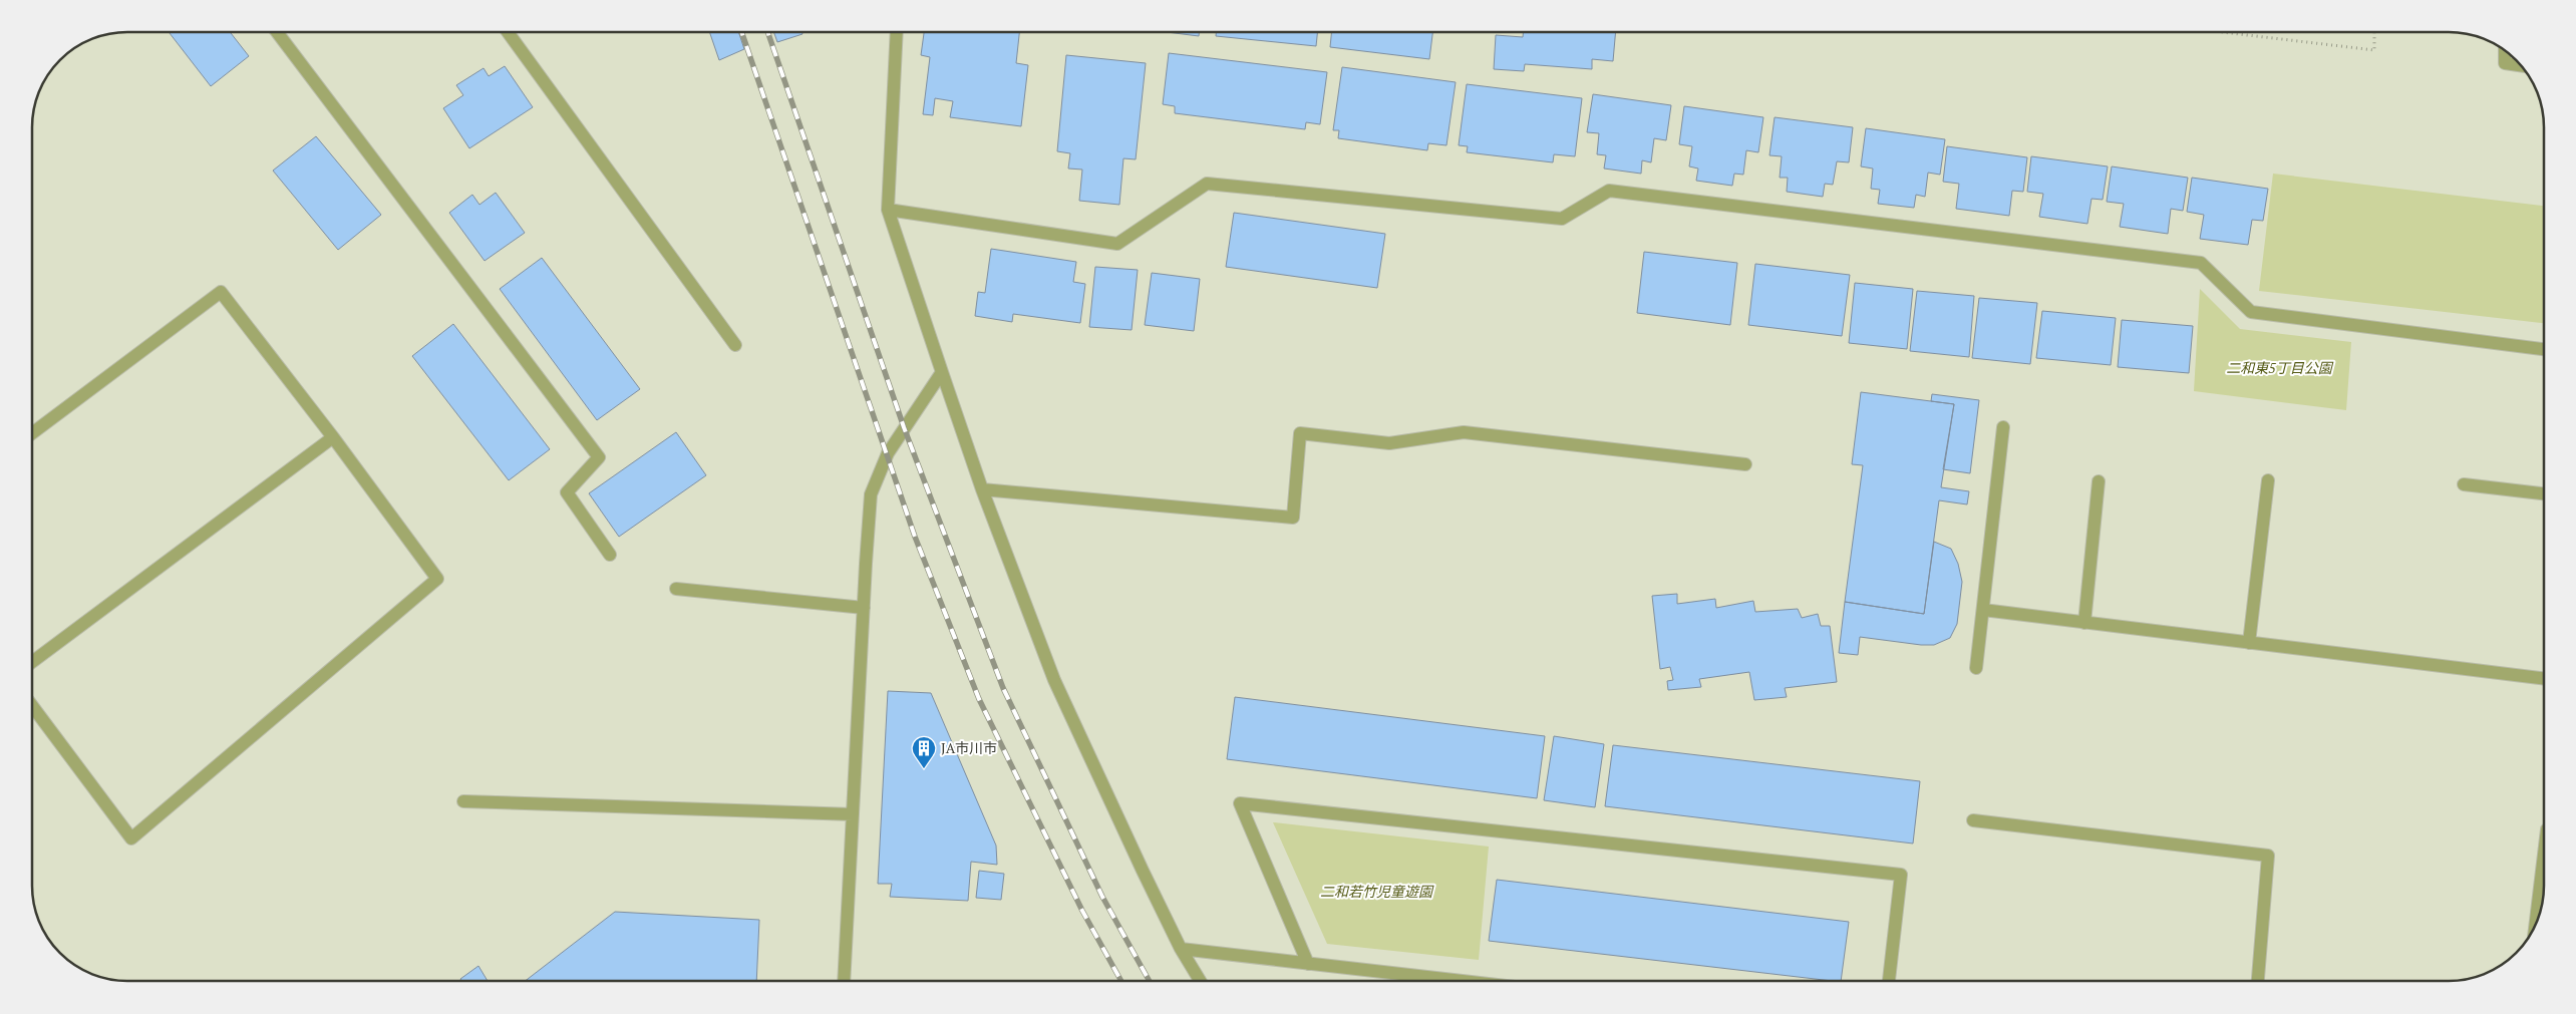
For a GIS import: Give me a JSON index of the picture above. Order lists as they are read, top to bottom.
{
  "parks": ["二和東5丁目公園", "二和若竹児童遊園"],
  "places": {
    "building": ["JA市川市"]
  }
}
